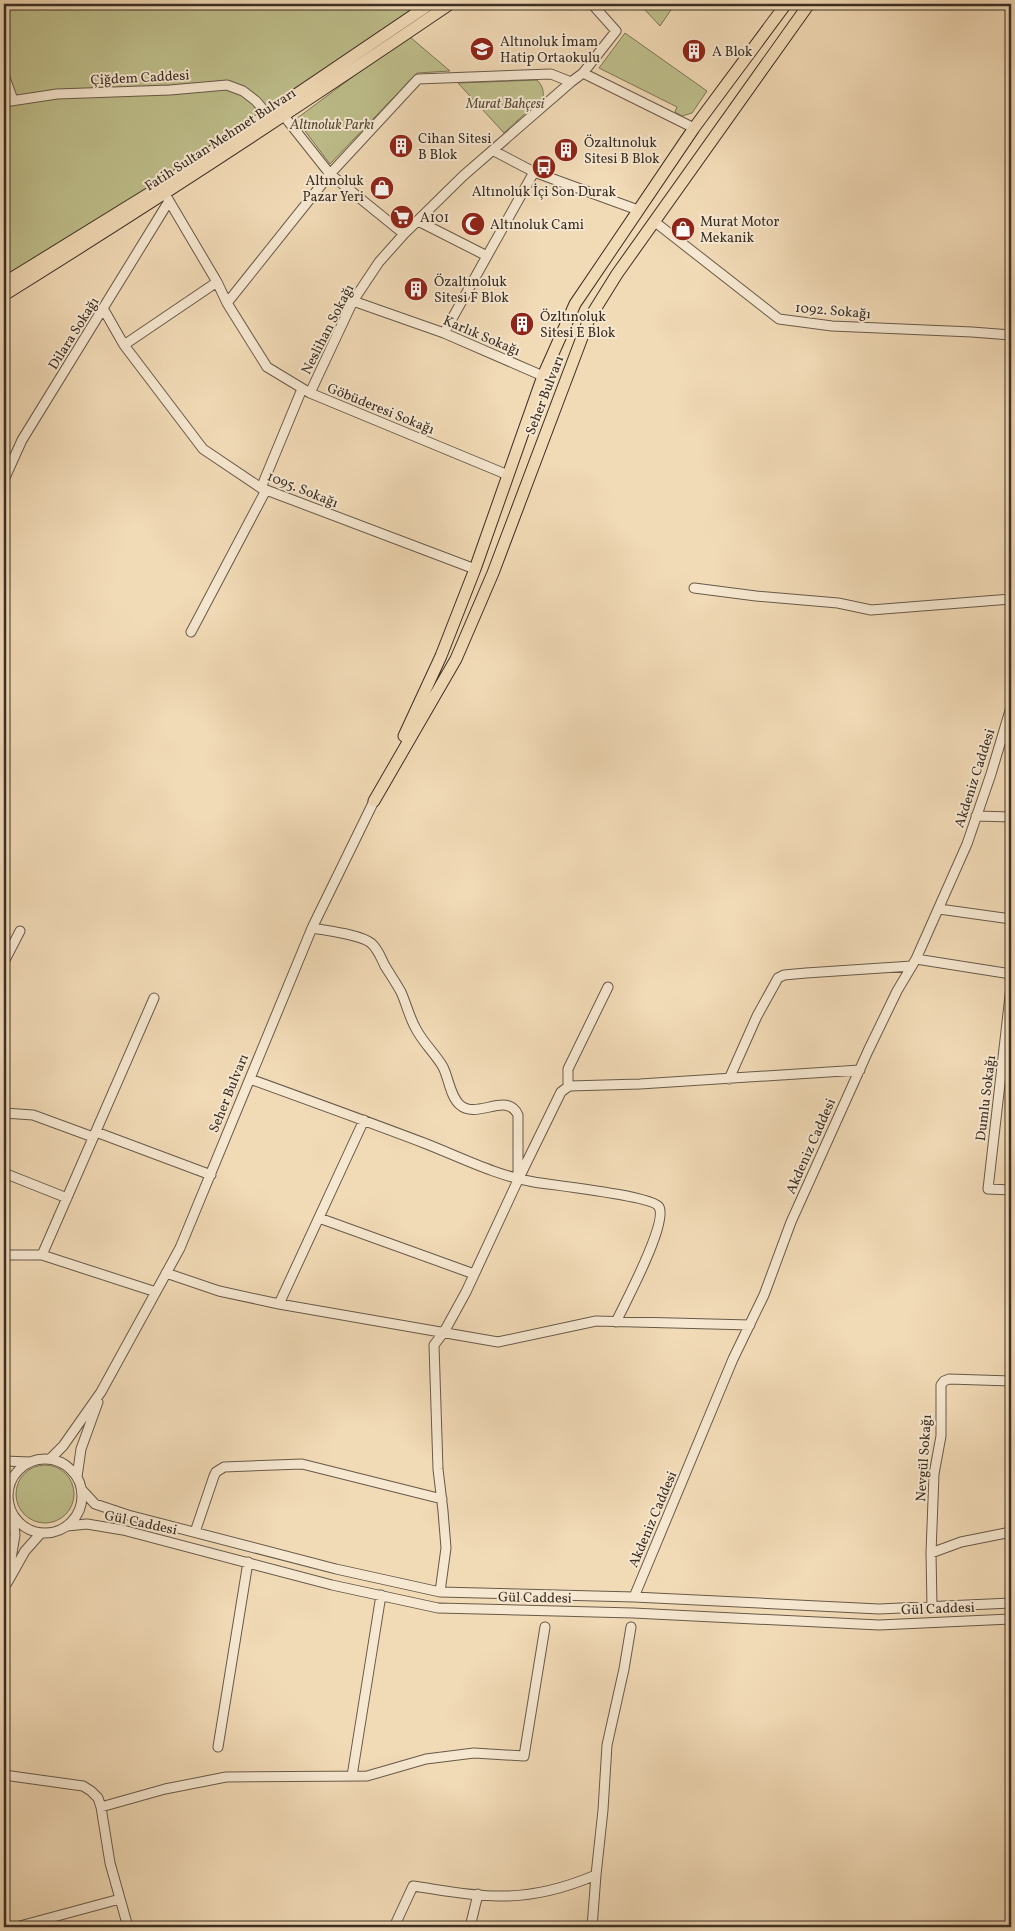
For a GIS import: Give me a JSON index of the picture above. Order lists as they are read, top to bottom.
{
  "streets": {
    "main road": ["Fatih Sultan Mehmet Bulvarı", "Seher Bulvarı"],
    "street": [
      "Çiğdem Caddesi",
      "1092. Sokağı",
      "Neslihan Sokağı",
      "Dilara Sokağı",
      "Karlık Sokağı",
      "Göbüderesi Sokağı",
      "1095. Sokağı",
      "Akdeniz Caddesi",
      "Dumlu Sokağı",
      "Nevgül Sokağı",
      "Gül Caddesi"
    ]
  },
  "crossings": [
    ["Çiğdem Caddesi", "Fatih Sultan Mehmet Bulvarı"],
    ["Fatih Sultan Mehmet Bulvarı", "Dilara Sokağı"],
    ["Fatih Sultan Mehmet Bulvarı", "Göbüderesi Sokağı"],
    ["1092. Sokağı", "Seher Bulvarı"],
    ["Neslihan Sokağı", "Karlık Sokağı"],
    ["Neslihan Sokağı", "Göbüderesi Sokağı"],
    ["Neslihan Sokağı", "1095. Sokağı"],
    ["Dilara Sokağı", "Göbüderesi Sokağı"],
    ["Dilara Sokağı", "1095. Sokağı"],
    ["Karlık Sokağı", "Seher Bulvarı"],
    ["Seher Bulvarı", "Göbüderesi Sokağı"],
    ["Seher Bulvarı", "1095. Sokağı"],
    ["Seher Bulvarı", "Gül Caddesi"],
    ["Akdeniz Caddesi", "Gül Caddesi"],
    ["Nevgül Sokağı", "Gül Caddesi"]
  ],
  "parks": ["Murat Bahçesi", "Altınoluk Parkı"],
  "places": {
    "school or university": ["Altınoluk İmam Hatip Ortaokulu"],
    "building": [
      "A Blok",
      "Cihan Sitesi B Blok",
      "Özaltınoluk Sitesi B Blok",
      "Özaltınoluk Sitesi F Blok",
      "Özltınoluk Sitesi E Blok"
    ],
    "bus stop": ["Altınoluk İçi Son Durak"],
    "shop": ["Altınoluk Pazar Yeri", "Murat Motor Mekanik"],
    "supermarket": ["A101"],
    "mosque": ["Altınoluk Cami"]
  }
}
